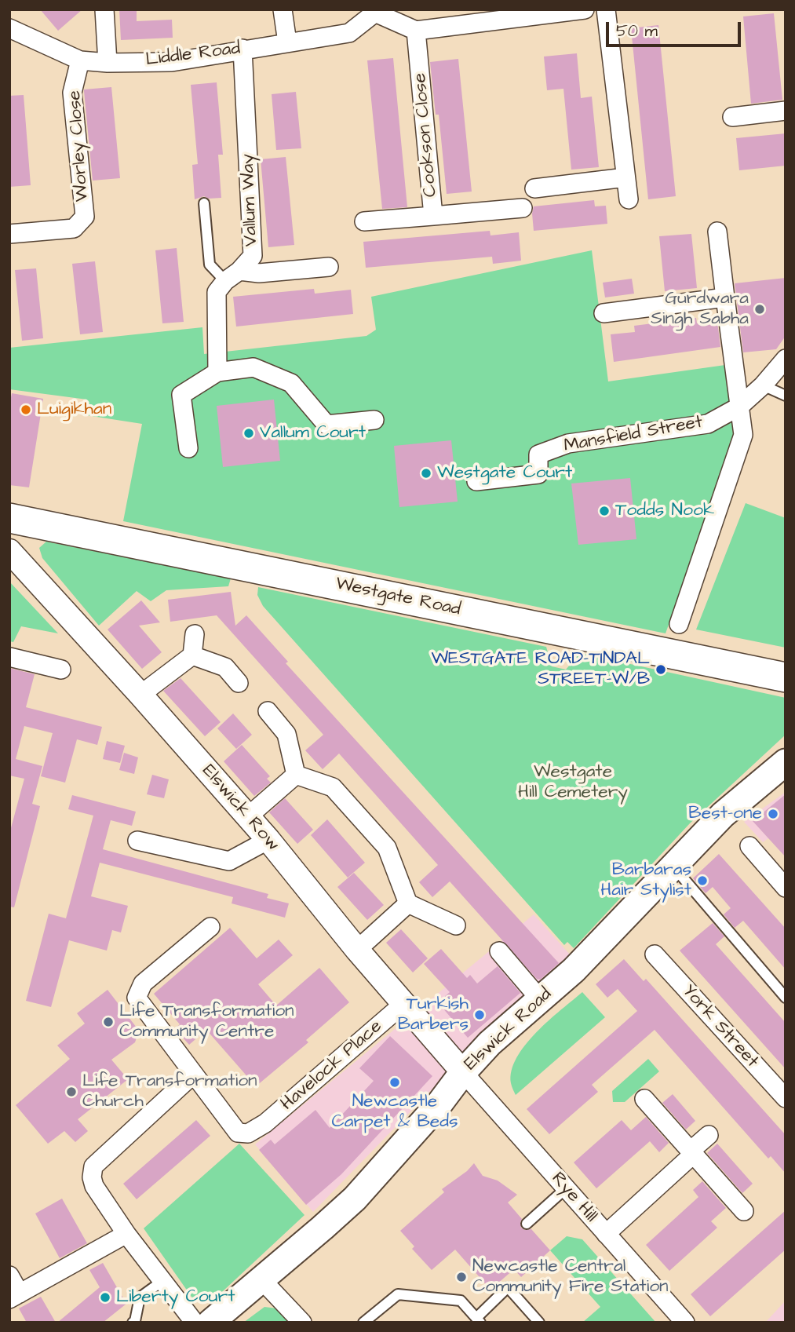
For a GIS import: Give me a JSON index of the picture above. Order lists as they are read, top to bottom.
{
  "streets": {
    "main road": ["Westgate Road", "Elswick Road"],
    "street": [
      "Liddle Road",
      "Cookson Close",
      "Worley Close",
      "Vallum Way",
      "Mansfield Street",
      "Elswick Row",
      "York Street",
      "Havelock Place",
      "Rye Hill"
    ]
  },
  "crossings": [
    ["Liddle Road", "Worley Close"],
    ["Liddle Road", "Vallum Way"],
    ["Elswick Row", "Elswick Road"],
    ["Elswick Row", "Havelock Place"],
    ["Elswick Row", "Rye Hill"],
    ["Elswick Road", "Rye Hill"]
  ],
  "parks": ["Westgate Hill Cemetery"],
  "places": [
    "Gurdwara Singh Sabha",
    "Luigikhan",
    "Vallum Court",
    "Westgate Court",
    "Todds Nook",
    "WESTGATE ROAD-TINDAL STREET-W/B",
    "Best-one",
    "Barbaras Hair Stylist",
    "Turkish Barbers",
    "Life Transformation Community Centre",
    "Newcastle Carpet & Beds",
    "Life Transformation Church",
    "Newcastle Central Community Fire Station",
    "Liberty Court"
  ],
  "scale_bar": "50 m"
}
